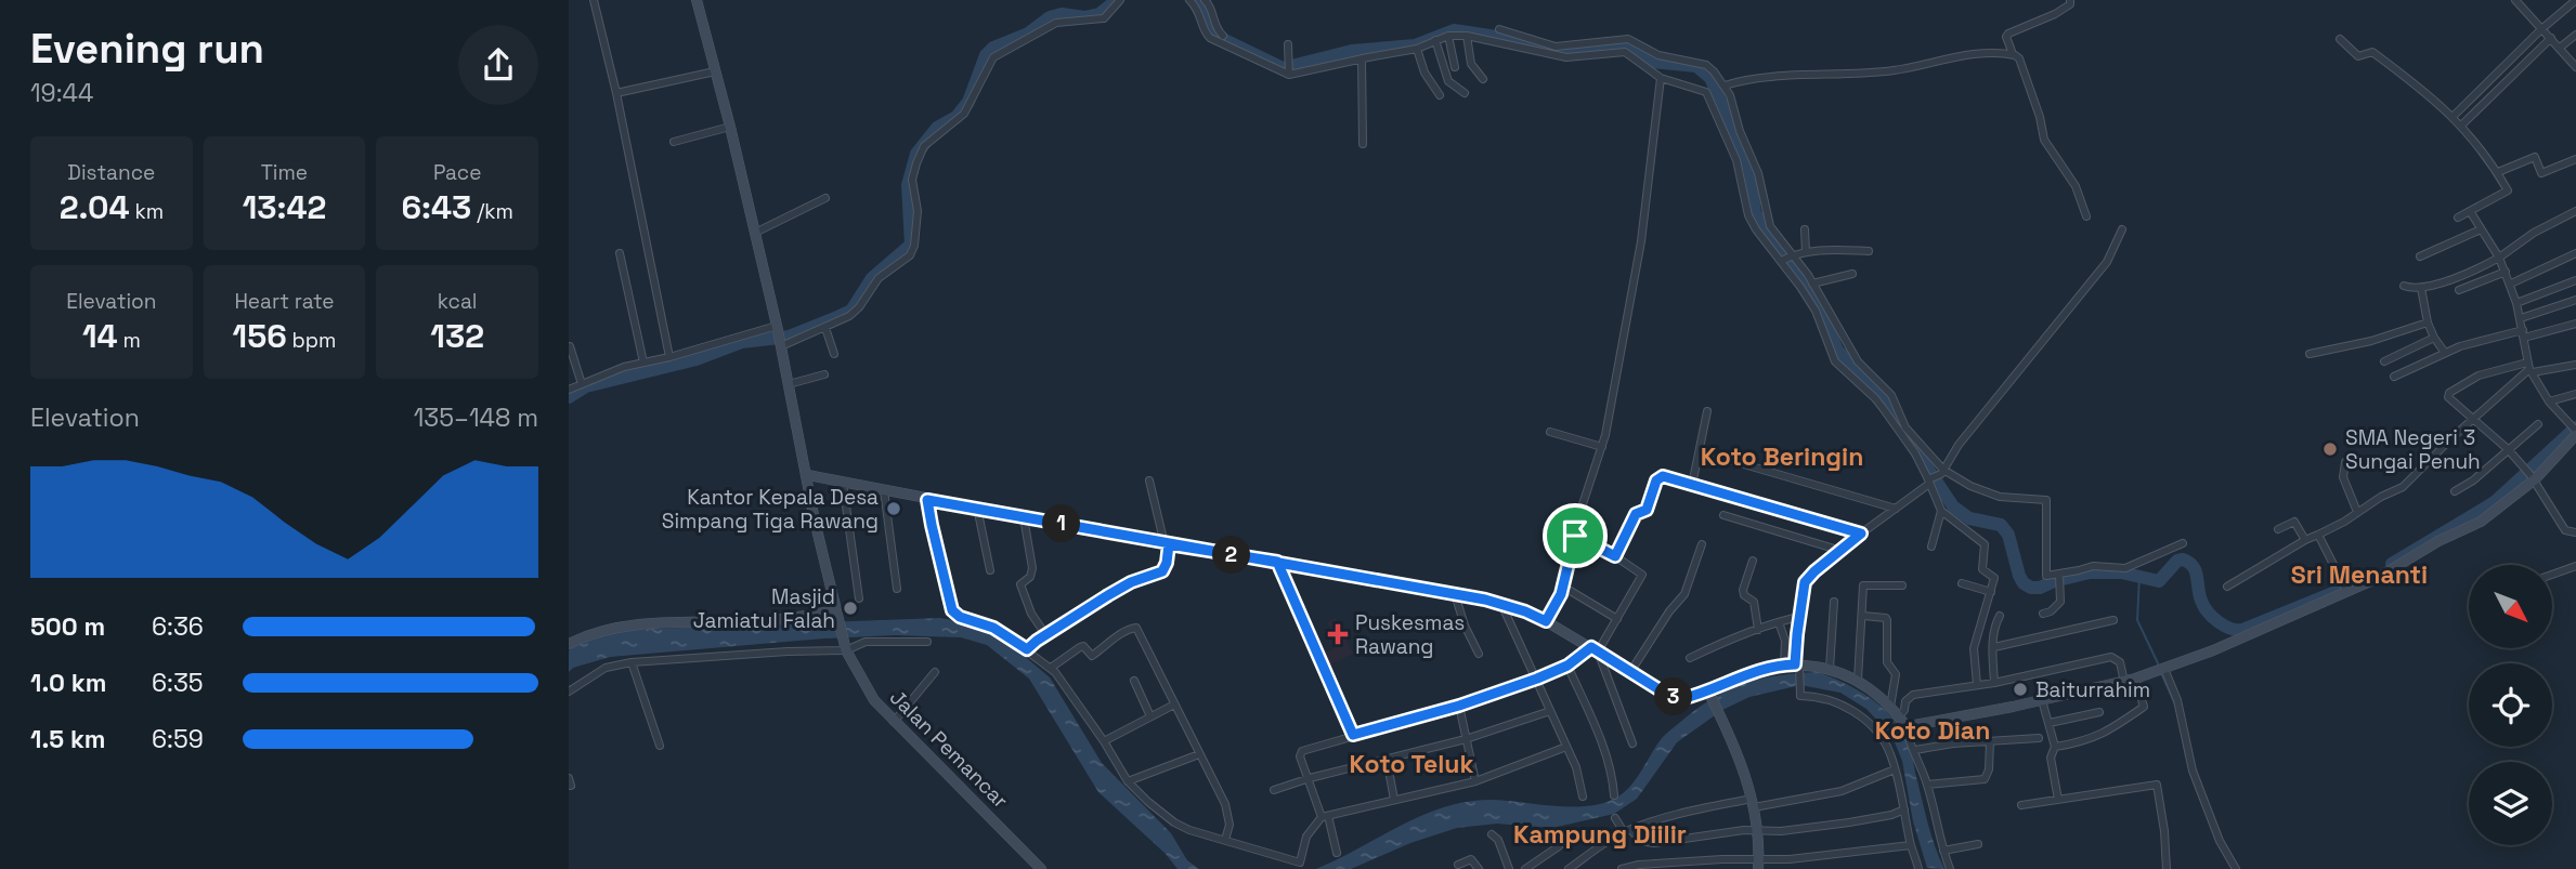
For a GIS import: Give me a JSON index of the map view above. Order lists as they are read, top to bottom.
{
  "streets": {
    "main road": ["Jalan Pemancar"]
  },
  "districts": [
    "Koto Beringin",
    "Sri Menanti",
    "Koto Dian",
    "Koto Teluk",
    "Kampung Diilir"
  ],
  "places": {
    "other": [
      "SMA Negeri 3 Sungai Penuh",
      "Kantor Kepala Desa Simpang Tiga Rawang",
      "Masjid Jamiatul Falah",
      "Baiturrahim"
    ],
    "health": ["Puskesmas Rawang"]
  },
  "north": "bottom right",
  "page": {
    "heading": ["Evening run", "19:44"],
    "stats": [
      ["Distance", "2.04 km"],
      ["Time", "13:42"],
      ["Pace", "6:43 /km"],
      ["Elevation", "14 m"],
      ["Heart rate", "156 bpm"],
      ["kcal", "132"]
    ],
    "chart": ["Elevation", "135–148 m"],
    "pins": ["1", "2", "3"],
    "list": [
      {
        "name": "500 m",
        "note": "6:36"
      },
      {
        "name": "1.0 km",
        "note": "6:35"
      },
      {
        "name": "1.5 km",
        "note": "6:59"
      }
    ]
  }
}
